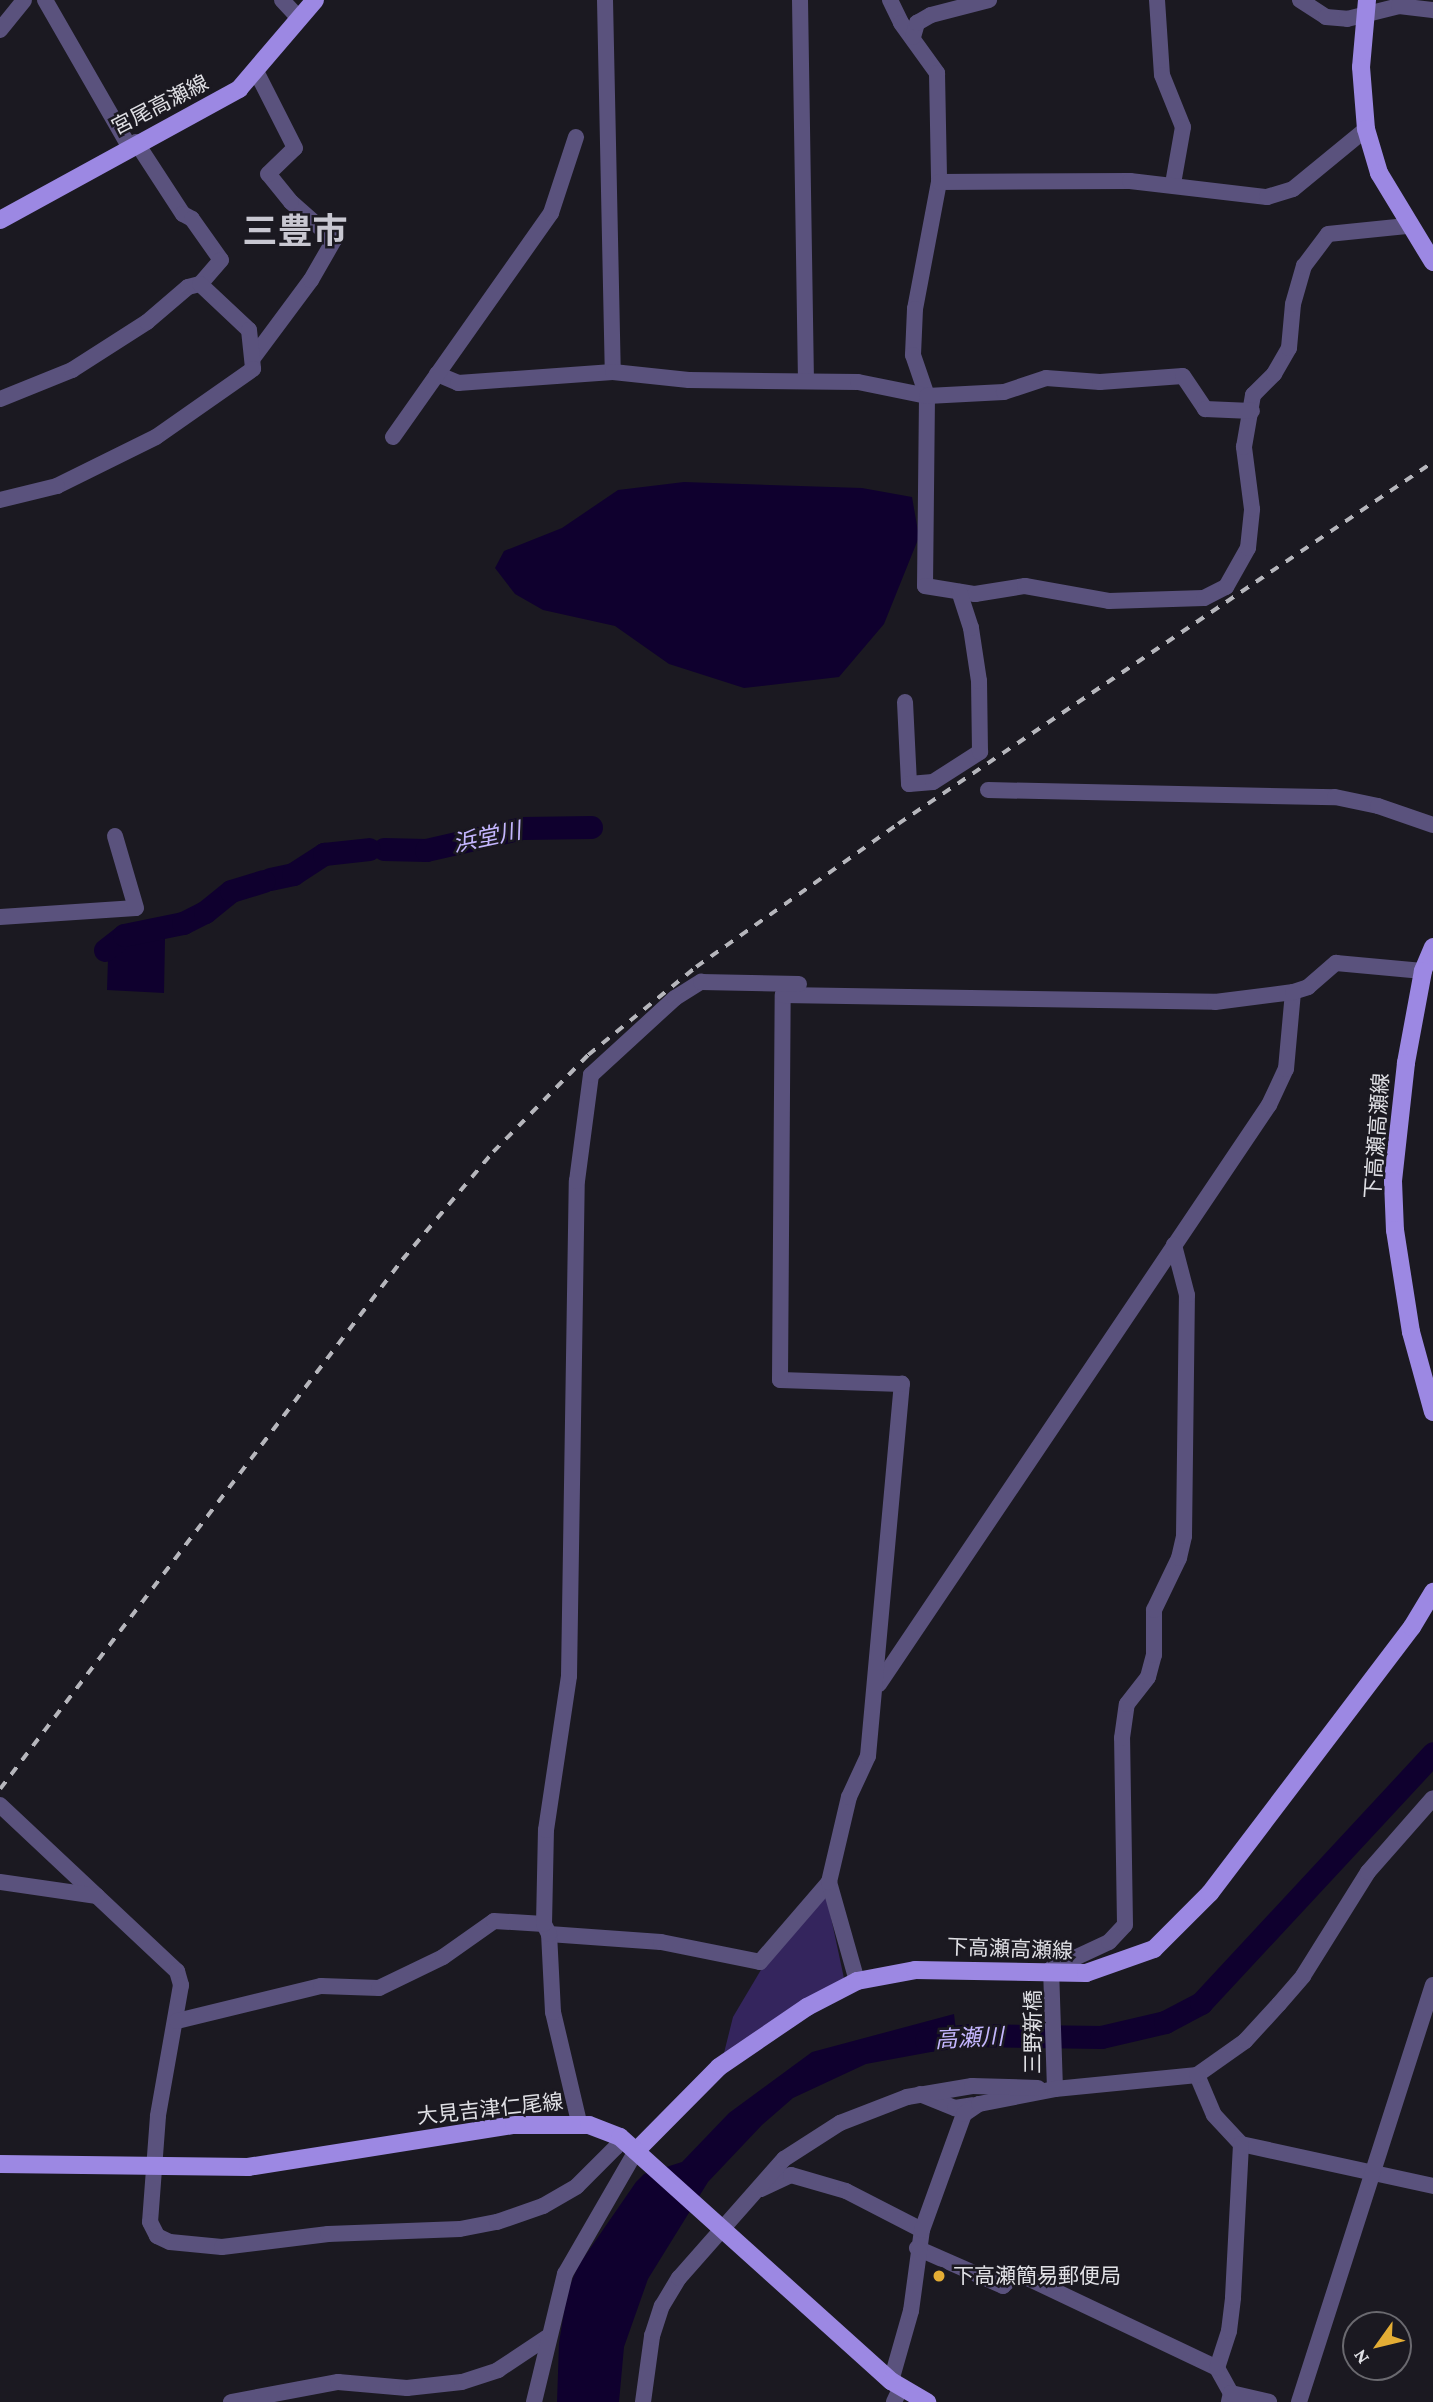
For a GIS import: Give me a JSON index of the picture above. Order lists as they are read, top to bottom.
{
  "streets": {
    "main road": ["宮尾高瀬線", "下高瀬高瀬線", "大見吉津仁尾線"],
    "street": ["三野新橋"]
  },
  "crossings": [
    ["下高瀬高瀬線", "三野新橋"],
    ["下高瀬高瀬線", "大見吉津仁尾線"]
  ],
  "districts": ["三豊市"],
  "water": ["浜堂川", "高瀬川"],
  "places": ["下高瀬簡易郵便局"],
  "north": "bottom left"
}
